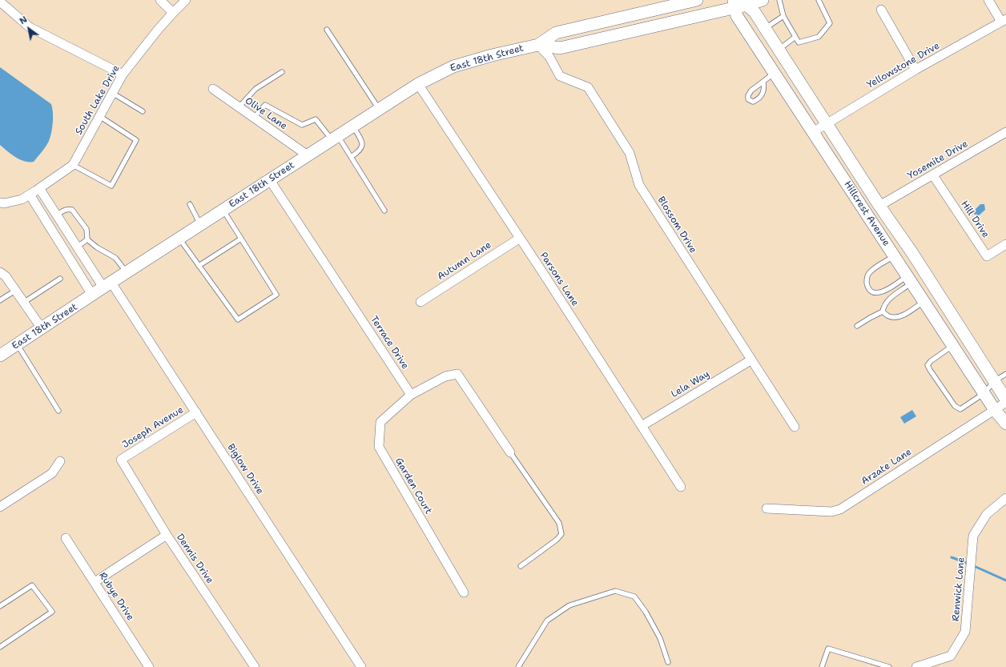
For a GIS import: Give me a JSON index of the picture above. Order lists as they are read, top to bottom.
{
  "streets": {
    "main road": ["East 18th Street", "Hillcrest Avenue"],
    "street": [
      "Yellowstone Drive",
      "South Lake Drive",
      "Olive Lane",
      "Yosemite Drive",
      "Hill Drive",
      "Blossom Drive",
      "Autumn Lane",
      "Parsons Lane",
      "Terrace Drive",
      "Lela Way",
      "Joseph Avenue",
      "Arzate Lane",
      "Biglow Drive",
      "Garden Court",
      "Dennis Drive",
      "Renwick Lane",
      "Rubye Drive"
    ]
  },
  "crossings": [
    ["East 18th Street", "Olive Lane"],
    ["East 18th Street", "Hillcrest Avenue"],
    ["East 18th Street", "Blossom Drive"],
    ["East 18th Street", "Parsons Lane"],
    ["East 18th Street", "Terrace Drive"],
    ["East 18th Street", "Biglow Drive"],
    ["Yellowstone Drive", "Hillcrest Avenue"],
    ["South Lake Drive", "Biglow Drive"],
    ["Yosemite Drive", "Hillcrest Avenue"],
    ["Yosemite Drive", "Hill Drive"],
    ["Hillcrest Avenue", "Arzate Lane"],
    ["Blossom Drive", "Lela Way"],
    ["Autumn Lane", "Parsons Lane"],
    ["Parsons Lane", "Lela Way"],
    ["Terrace Drive", "Garden Court"],
    ["Joseph Avenue", "Biglow Drive"],
    ["Joseph Avenue", "Dennis Drive"]
  ],
  "north": "top left"
}
